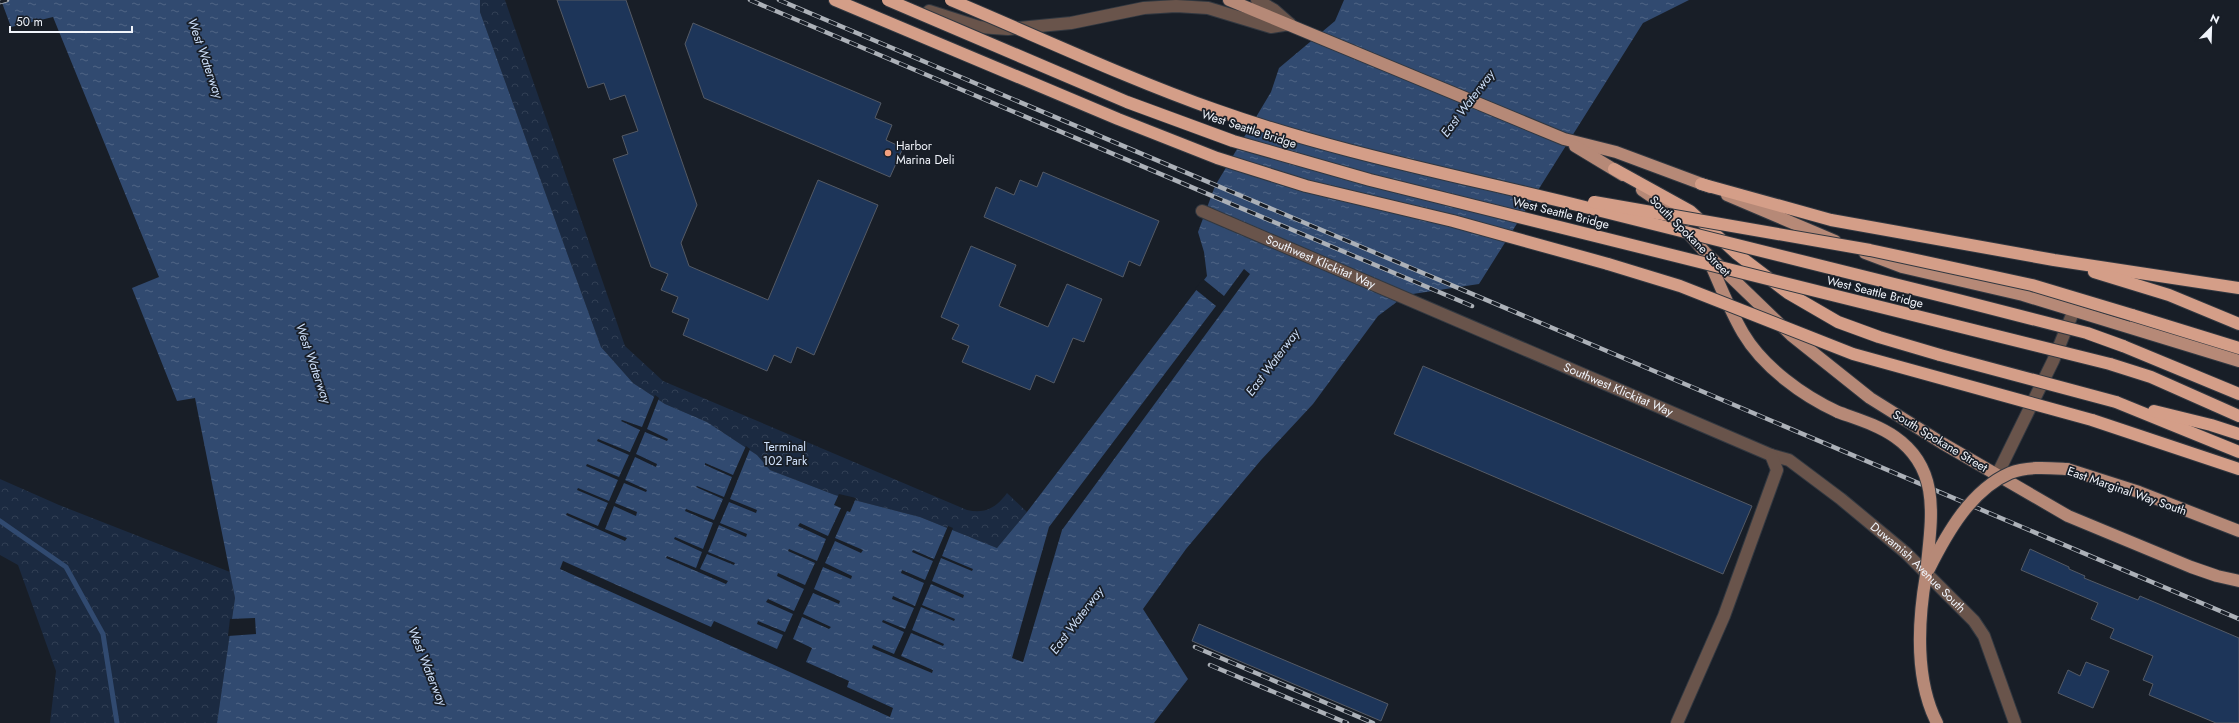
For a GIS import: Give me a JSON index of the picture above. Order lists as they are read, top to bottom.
{
  "streets": {
    "highway": ["West Seattle Bridge"],
    "main road": ["South Spokane Street", "East Marginal Way South"],
    "street": ["Southwest Klickitat Way", "Duwamish Avenue South"]
  },
  "crossings": [
    ["Southwest Klickitat Way", "Duwamish Avenue South"]
  ],
  "water": ["West Waterway", "East Waterway"],
  "parks": ["Terminal 102 Park"],
  "places": ["Harbor Marina Deli"],
  "scale_bar": "50 m",
  "north": "top right"
}
